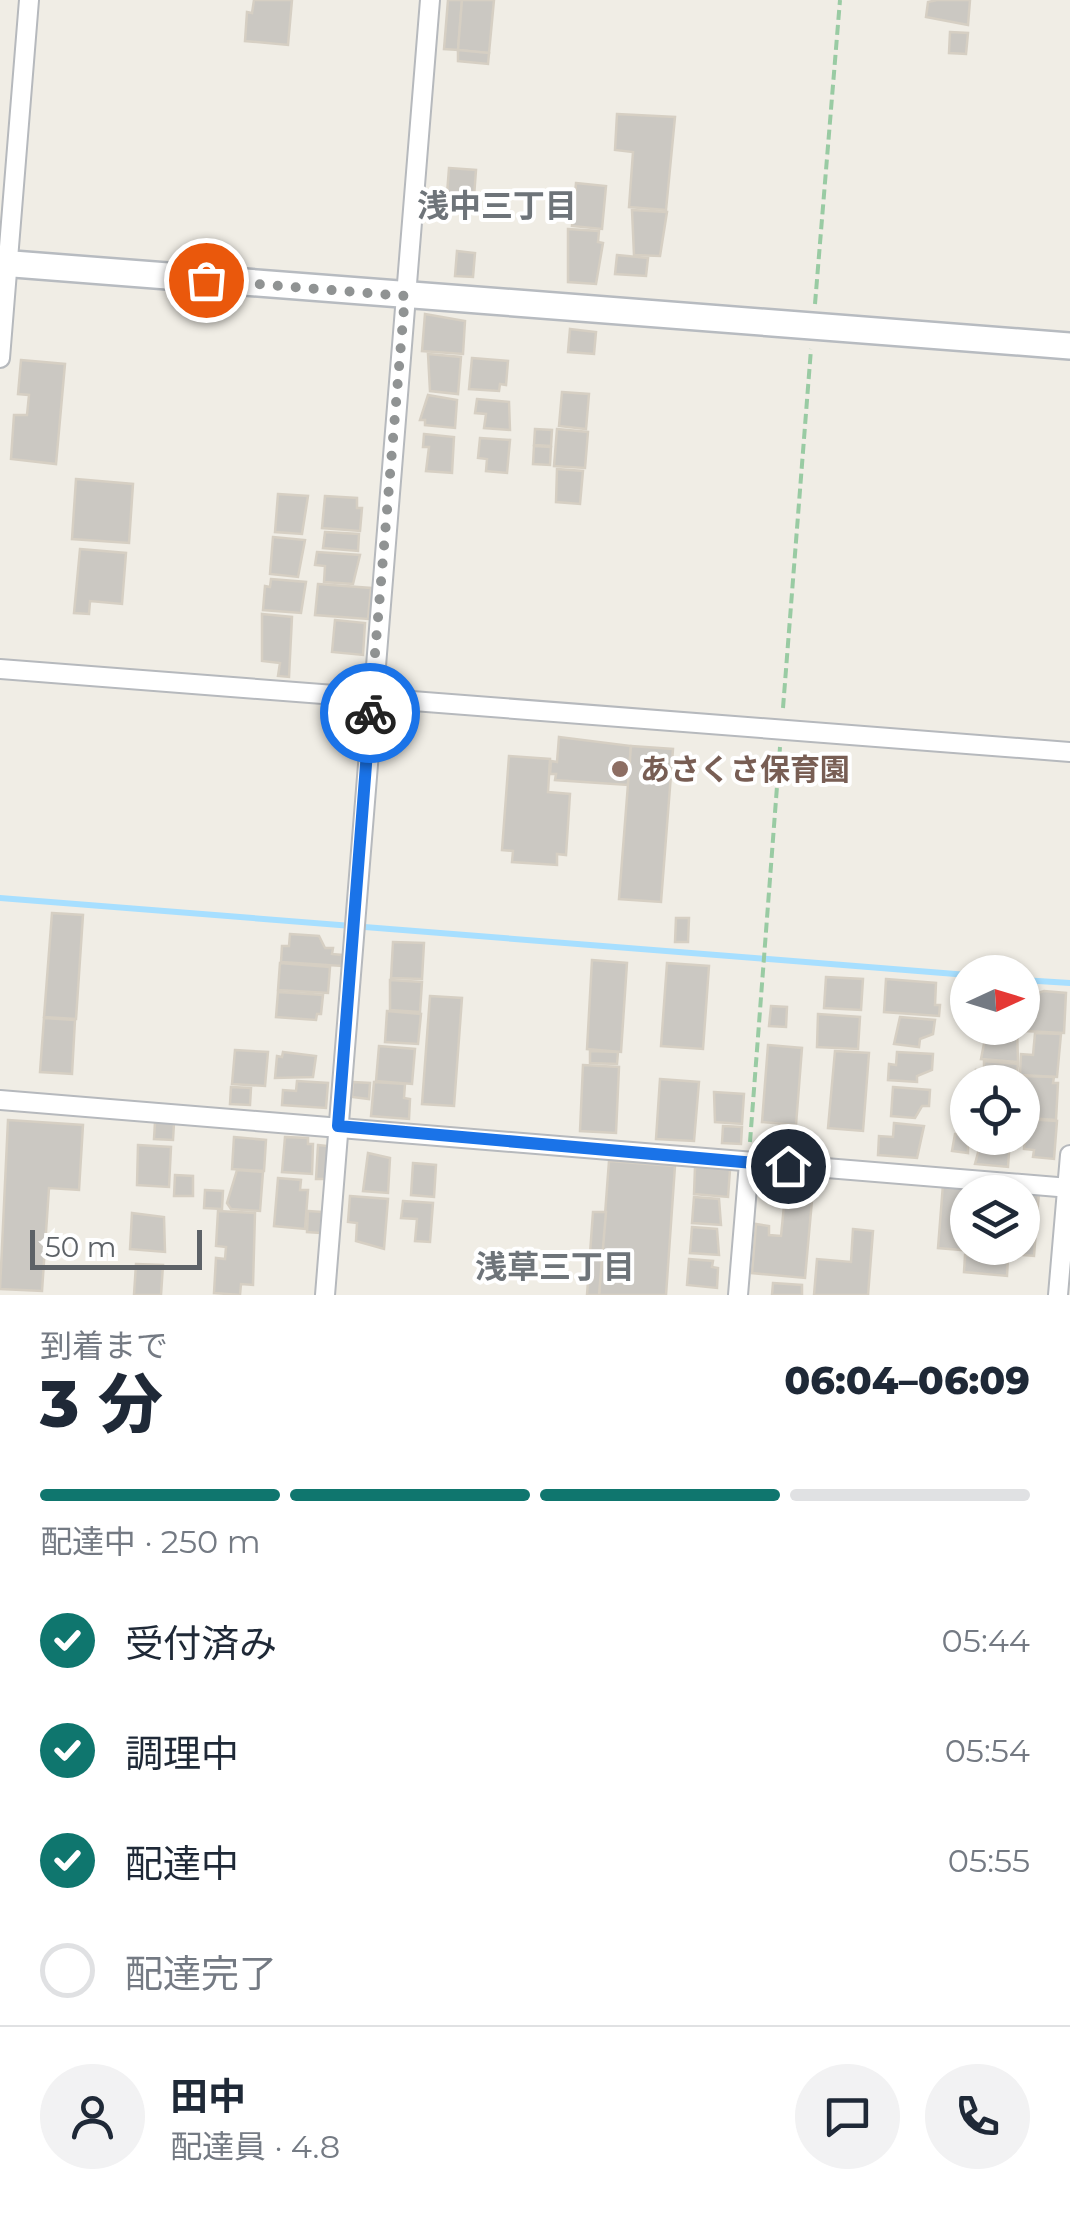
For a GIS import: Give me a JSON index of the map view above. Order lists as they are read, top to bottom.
{
  "districts": ["浅中三丁目", "浅草三丁目"],
  "places": ["あさくさ保育園"],
  "scale_bar": "50 m",
  "north": "right",
  "page": {
    "scale": "50 m",
    "heading": ["3 分", "到着まで", "06:04–06:09"],
    "panel": ["田中", "配達員 · 4.8"],
    "bar": "配達中 · 250 m",
    "list": [
      ["受付済み", "05:44"],
      ["調理中", "05:54"],
      ["配達中", "05:55"],
      "配達完了"
    ]
  }
}
